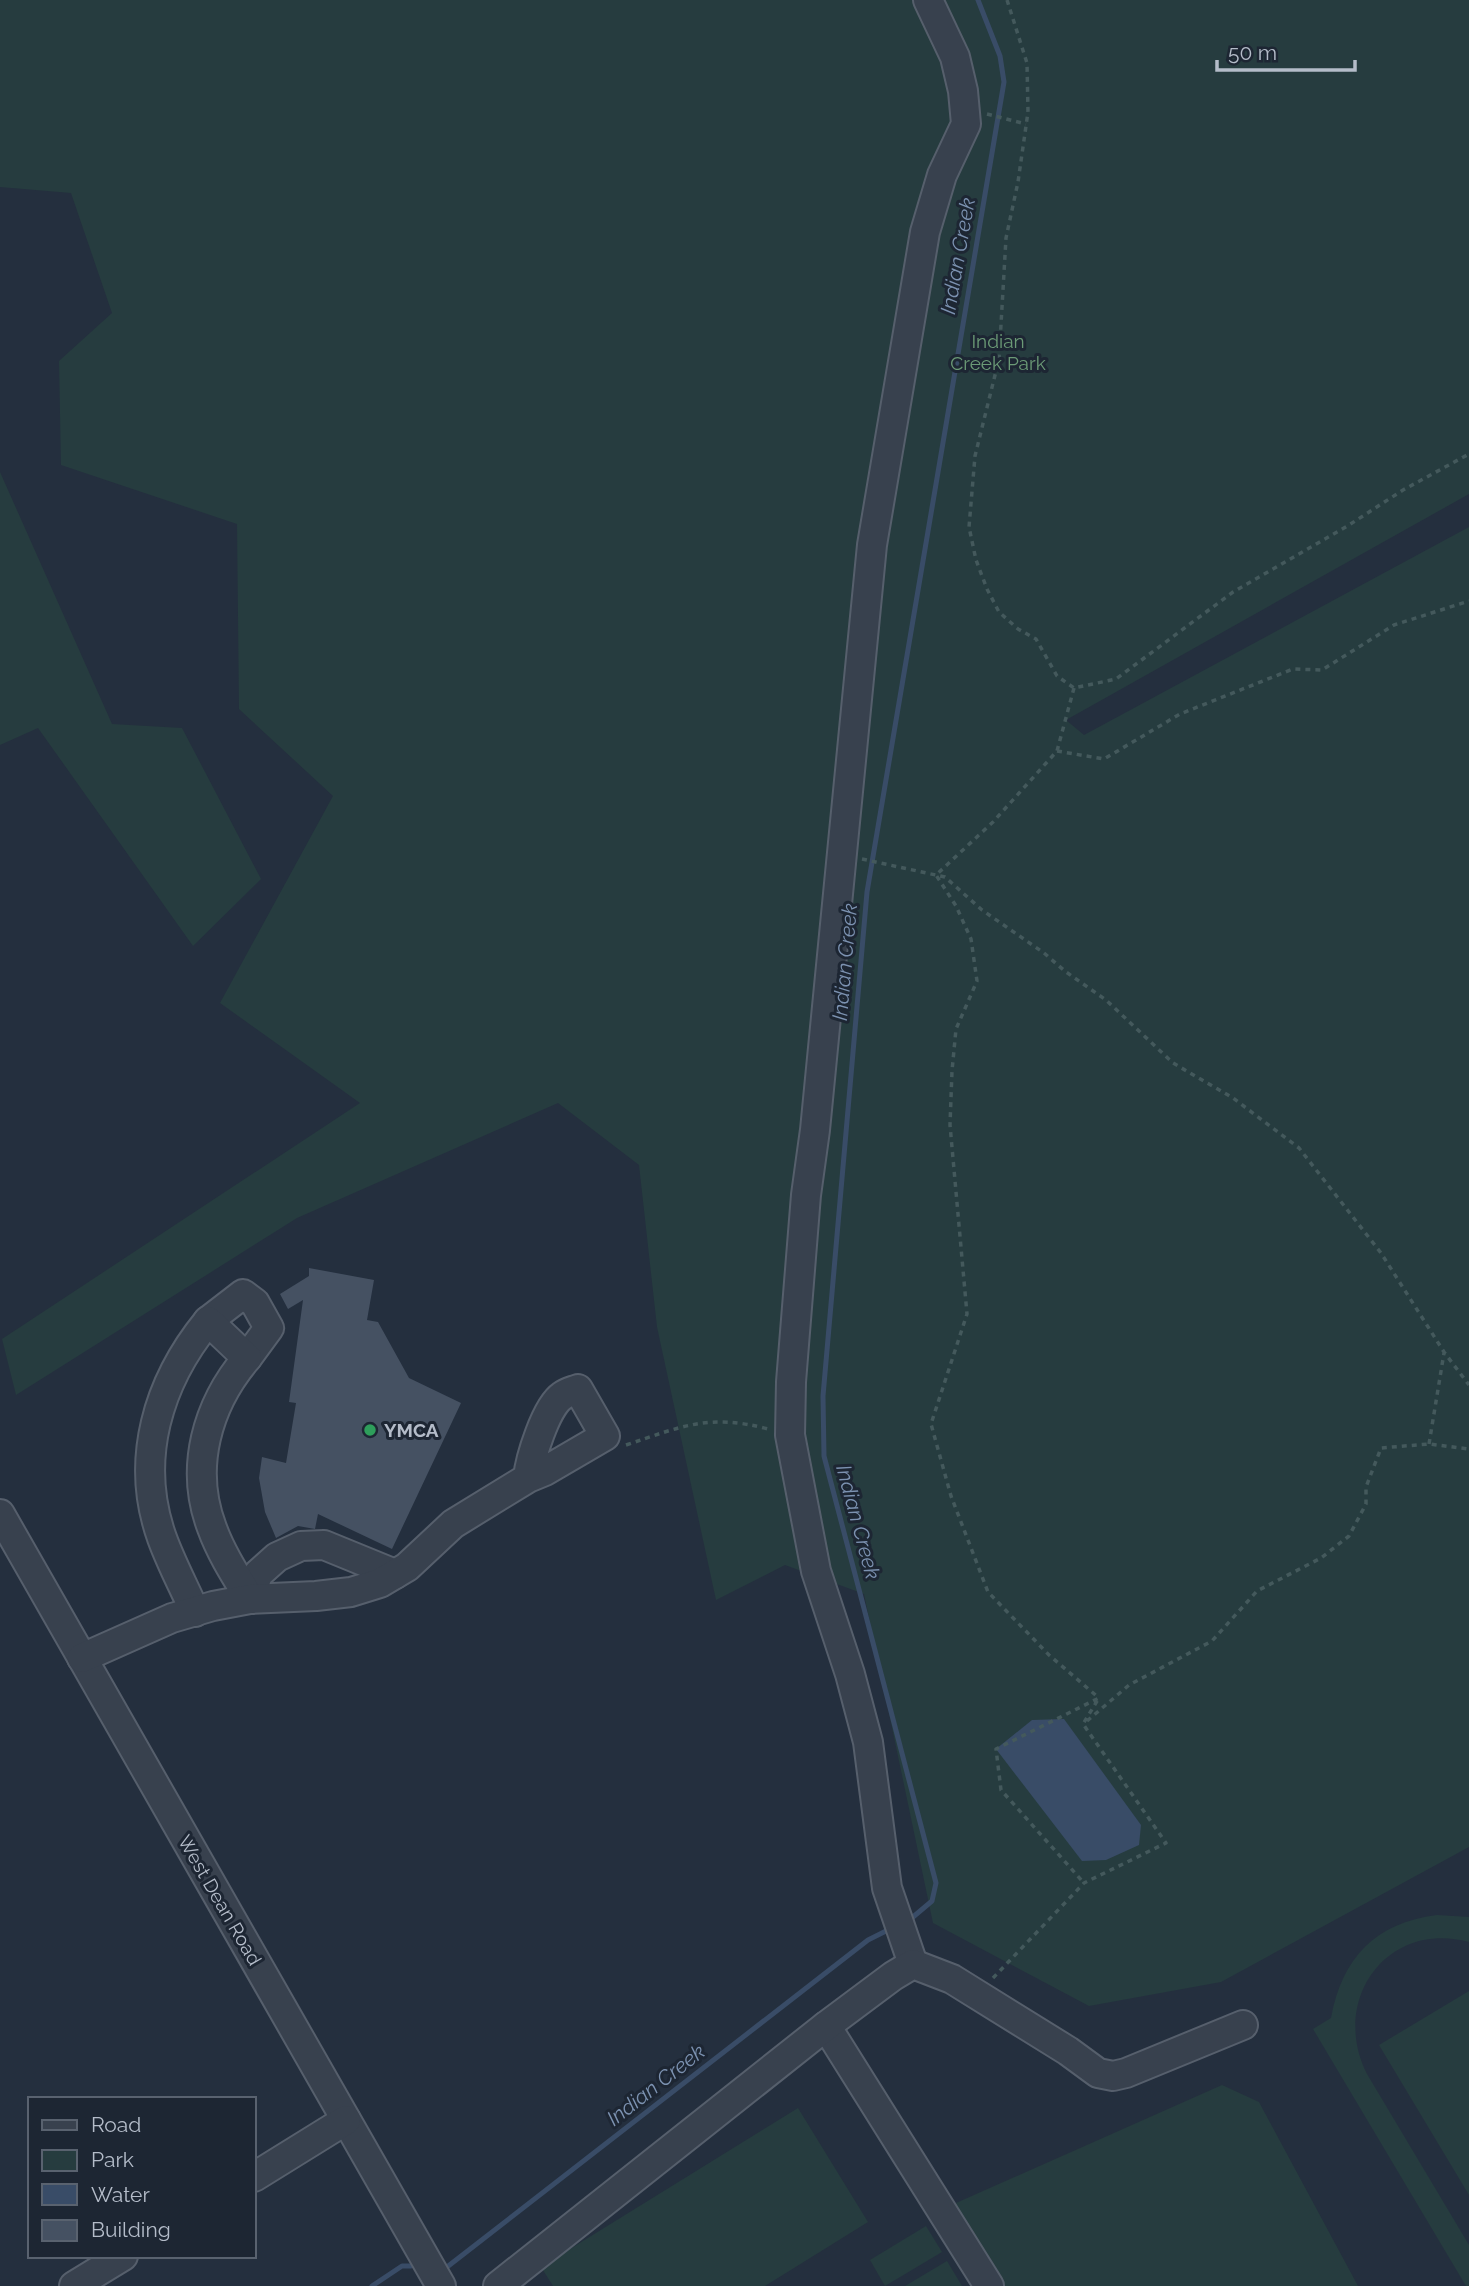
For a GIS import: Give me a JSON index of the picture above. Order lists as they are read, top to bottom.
{
  "streets": {
    "street": ["West Dean Road"]
  },
  "water": ["Indian Creek"],
  "parks": ["Indian Creek Park"],
  "places": ["YMCA"],
  "legend": [
    "Road",
    "Park",
    "Water",
    "Building"
  ],
  "scale_bar": "50 m"
}
